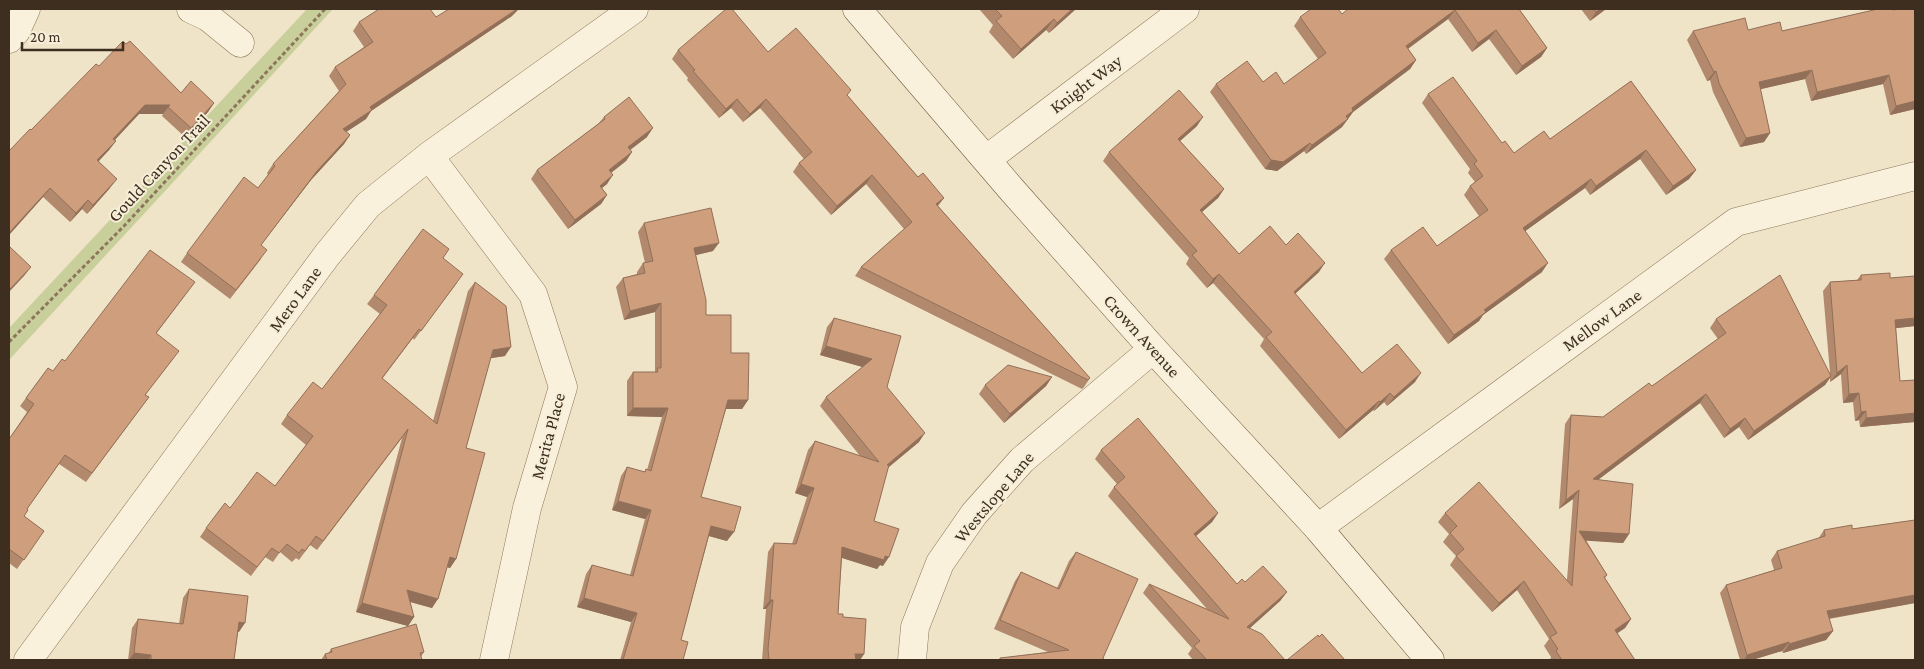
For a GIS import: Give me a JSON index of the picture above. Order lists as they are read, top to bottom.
{
  "streets": {
    "street": [
      "Knight Way",
      "Mero Lane",
      "Mellow Lane",
      "Crown Avenue",
      "Merita Place",
      "Westslope Lane"
    ],
    "path": ["Gould Canyon Trail"]
  },
  "crossings": [
    ["Knight Way", "Crown Avenue"],
    ["Mero Lane", "Merita Place"],
    ["Mellow Lane", "Crown Avenue"],
    ["Crown Avenue", "Westslope Lane"]
  ],
  "scale_bar": "20 m"
}
